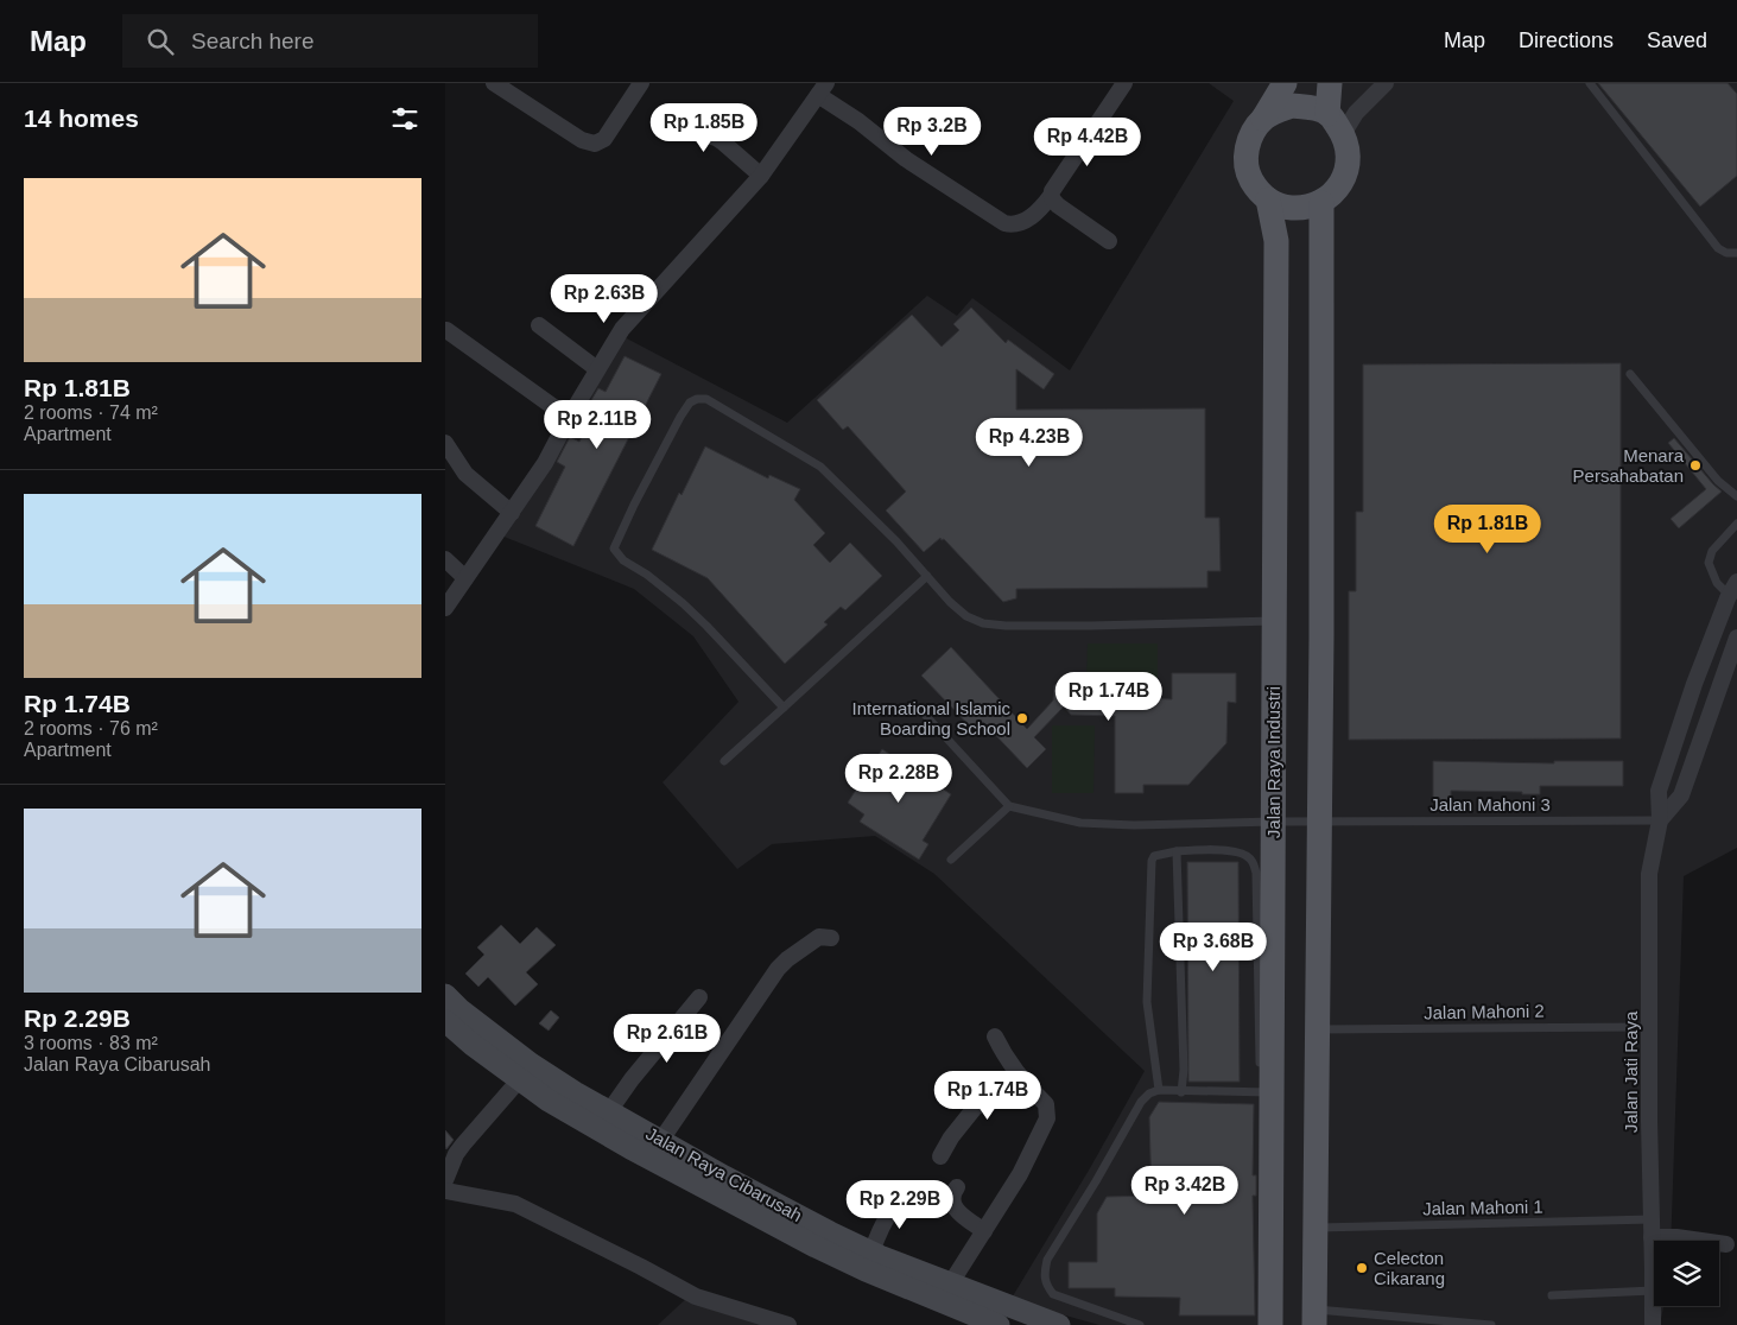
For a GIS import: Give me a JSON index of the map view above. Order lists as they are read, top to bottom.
{
  "streets": {
    "main road": ["Jalan Raya Industri"],
    "street": ["Jalan Jati Raya", "Jalan Raya Cibarusah"],
    "lane": ["Jalan Mahoni 3", "Jalan Mahoni 2", "Jalan Mahoni 1"]
  },
  "crossings": [
    ["Jalan Raya Industri", "Jalan Mahoni 3"],
    ["Jalan Mahoni 3", "Jalan Jati Raya"],
    ["Jalan Mahoni 2", "Jalan Jati Raya"],
    ["Jalan Jati Raya", "Jalan Mahoni 1"]
  ],
  "places": ["Menara Persahabatan", "International Islamic Boarding School", "Celecton Cikarang"],
  "page": {
    "header": "Map",
    "search": "Search here",
    "nav": ["Map", "Directions", "Saved"],
    "heading": "14 homes",
    "price": [
      "Rp 1.85B",
      "Rp 3.2B",
      "Rp 4.42B",
      "Rp 2.63B",
      "Rp 2.11B",
      "Rp 4.23B",
      "Rp 1.81B",
      "Rp 1.74B",
      "Rp 2.28B",
      "Rp 3.68B",
      "Rp 2.61B",
      "Rp 1.74B",
      "Rp 3.42B",
      "Rp 2.29B"
    ],
    "list": [
      {
        "name": "Rp 1.81B",
        "note": "2 rooms · 74 m² · Apartment"
      },
      {
        "name": "Rp 1.74B",
        "note": "2 rooms · 76 m² · Apartment"
      },
      {
        "name": "Rp 2.29B",
        "note": "3 rooms · 83 m² · Jalan Raya Cibarusah"
      }
    ]
  }
}
